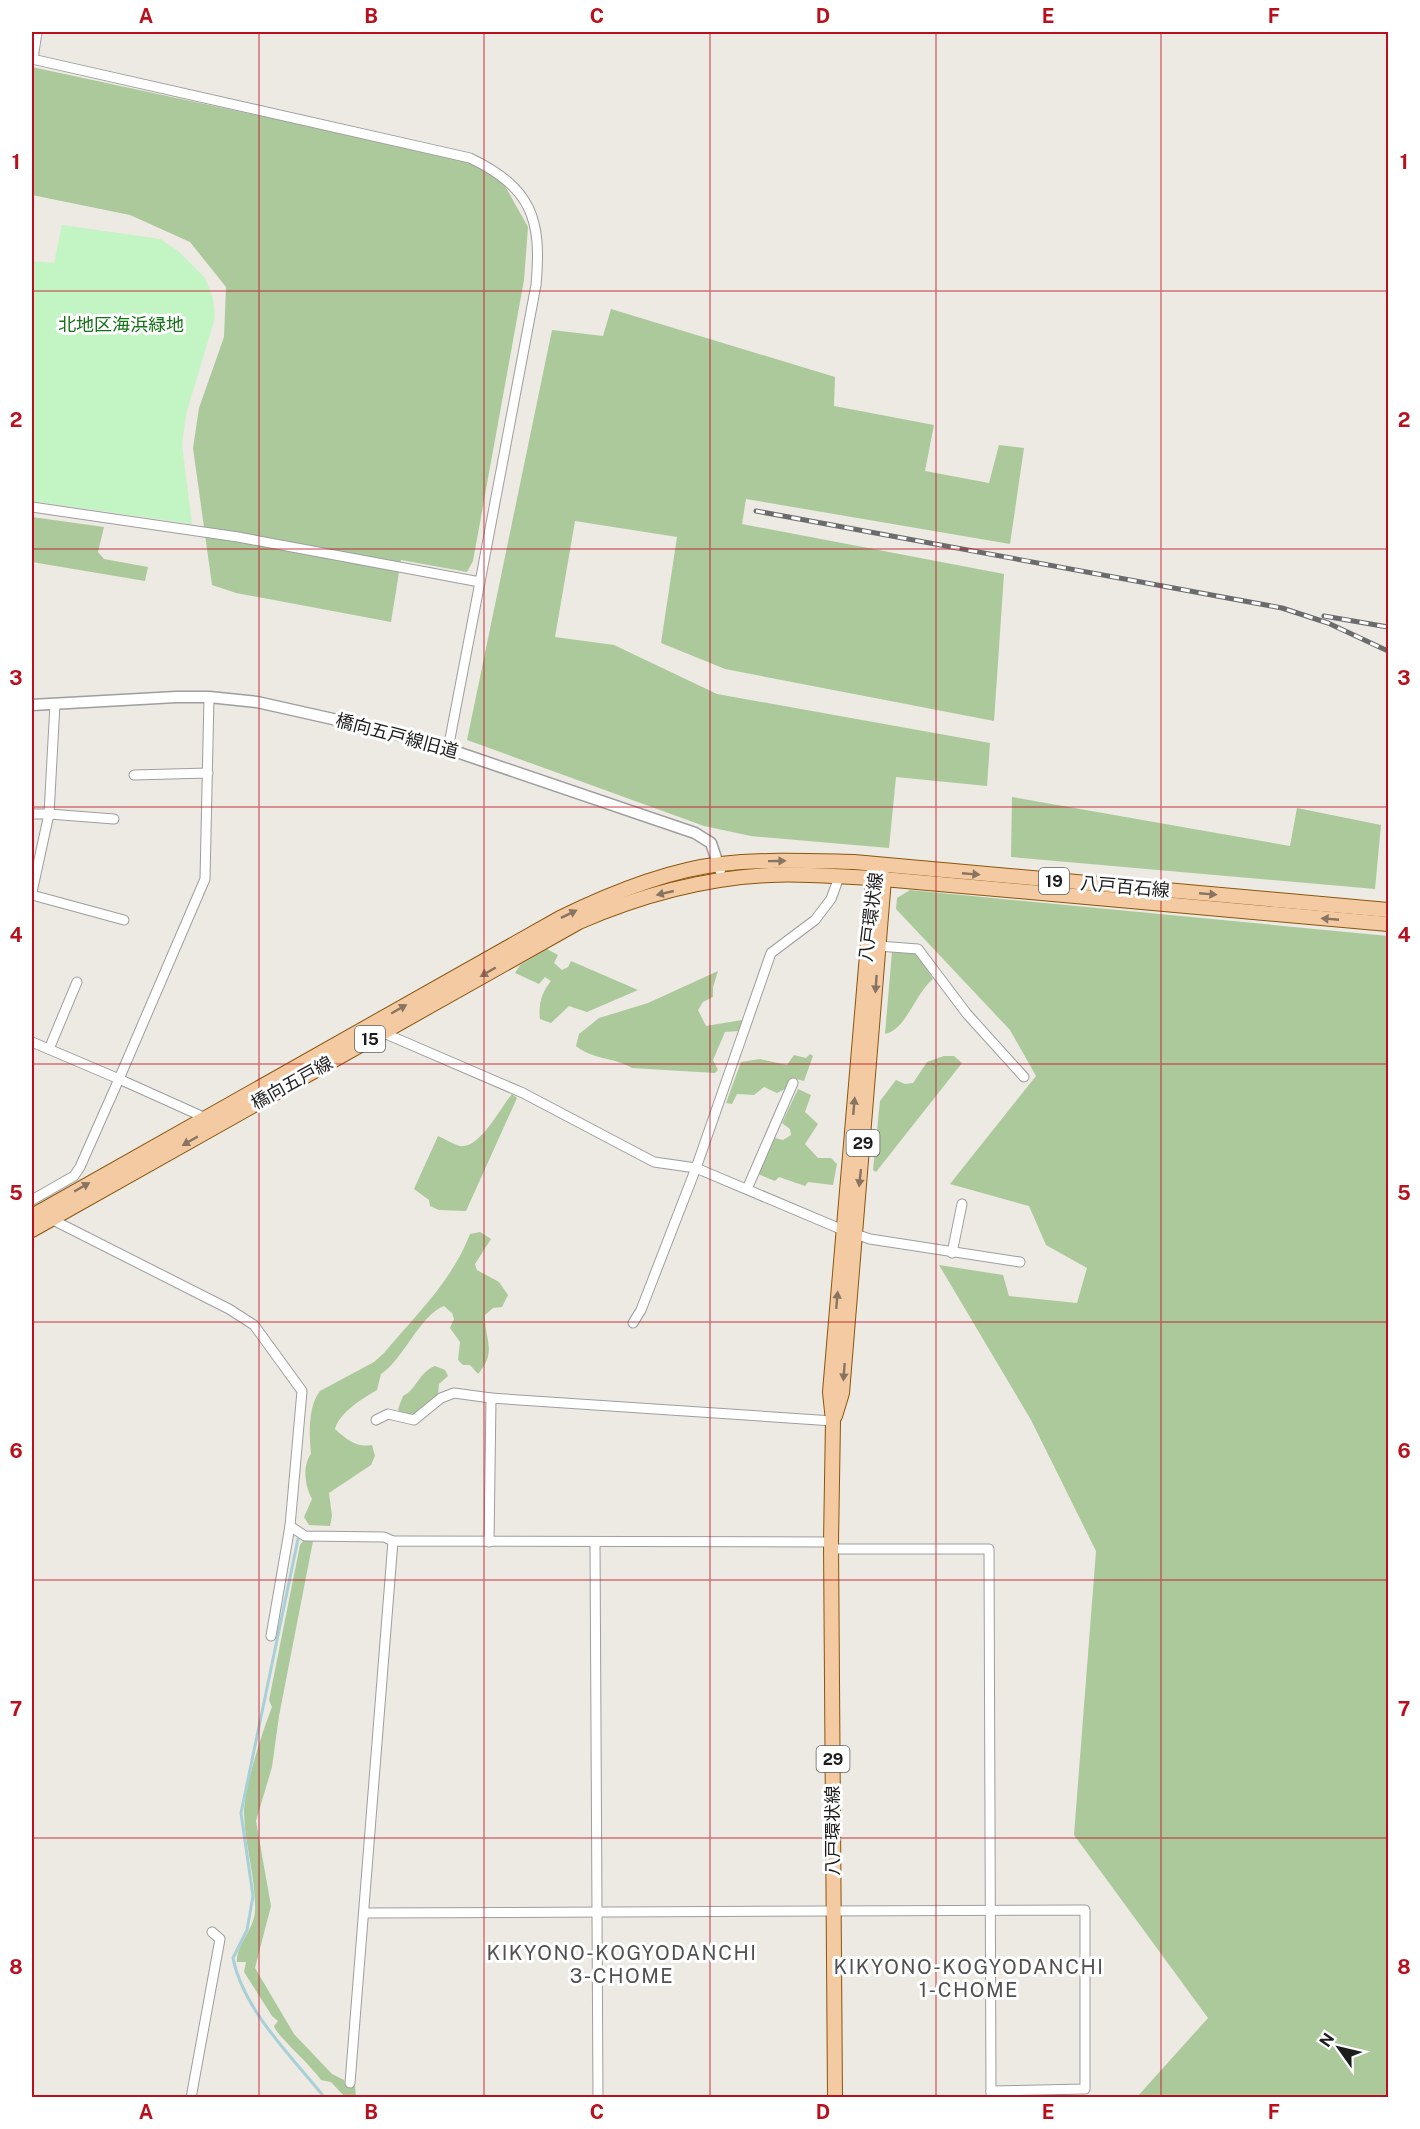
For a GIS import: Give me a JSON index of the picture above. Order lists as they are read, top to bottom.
{
  "streets": {
    "main road": [
      "19",
      "八戸百石線",
      "八戸環状線",
      "15",
      "橋向五戸線",
      "29"
    ],
    "street": ["橋向五戸線旧道"]
  },
  "crossings": [
    ["橋向五戸線旧道", "八戸百石線"],
    ["橋向五戸線旧道", "橋向五戸線"],
    ["八戸百石線", "八戸環状線"],
    ["八戸百石線", "橋向五戸線"]
  ],
  "districts": ["KIKYONO-KOGYODANCHI 3-CHOME", "KIKYONO-KOGYODANCHI 1-CHOME"],
  "parks": ["北地区海浜緑地"],
  "north": "top left",
  "grid": {
    "columns": [
      "A",
      "B",
      "C",
      "D",
      "E",
      "F"
    ],
    "rows": [
      "1",
      "2",
      "3",
      "4",
      "5",
      "6",
      "7",
      "8"
    ]
  }
}
